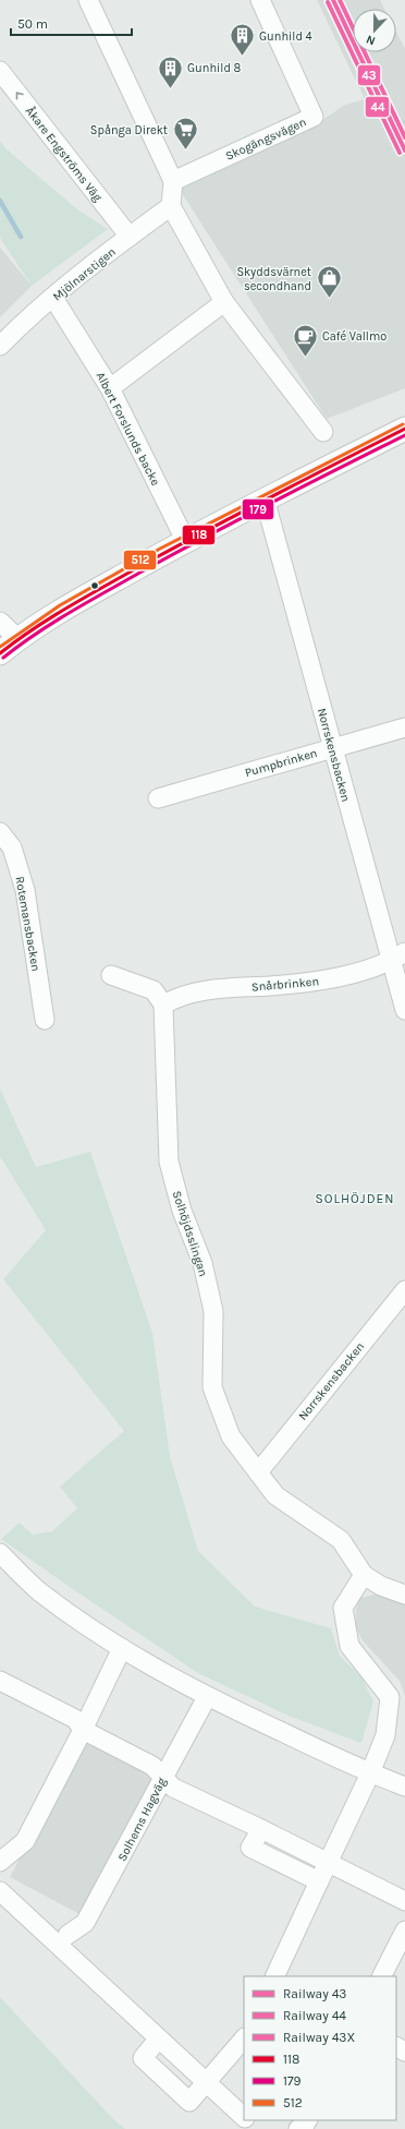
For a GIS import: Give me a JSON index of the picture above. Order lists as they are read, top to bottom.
{
  "streets": {
    "street": [
      "Skogängsvägen",
      "Åkare Engströms Väg",
      "Mjölnarstigen",
      "Albert Forslunds backe",
      "Norrskensbacken",
      "Pumpbrinken",
      "Rotemansbacken",
      "Snårbrinken",
      "Solhöjdsslingan",
      "Solhems Hagväg"
    ]
  },
  "crossings": [
    ["Åkare Engströms Väg", "Mjölnarstigen"],
    ["Mjölnarstigen", "Albert Forslunds backe"],
    ["Norrskensbacken", "Pumpbrinken"],
    ["Norrskensbacken", "Snårbrinken"],
    ["Norrskensbacken", "Solhöjdsslingan"],
    ["Snårbrinken", "Solhöjdsslingan"]
  ],
  "districts": ["SOLHÖJDEN"],
  "places": {
    "building": ["Gunhild 4", "Gunhild 8"],
    "supermarket": ["Spånga Direkt"],
    "shop": ["Skyddsvärnet secondhand"],
    "cafe": ["Café Vallmo"]
  },
  "lines": [
    "rail line 43",
    "rail line 43X",
    "rail line 44",
    "transit line 512",
    "transit line 118",
    "transit line 179"
  ],
  "legend": [
    "Railway 43",
    "Railway 44",
    "Railway 43X",
    "118",
    "179",
    "512"
  ],
  "scale_bar": "50 m",
  "north": "bottom"
}
